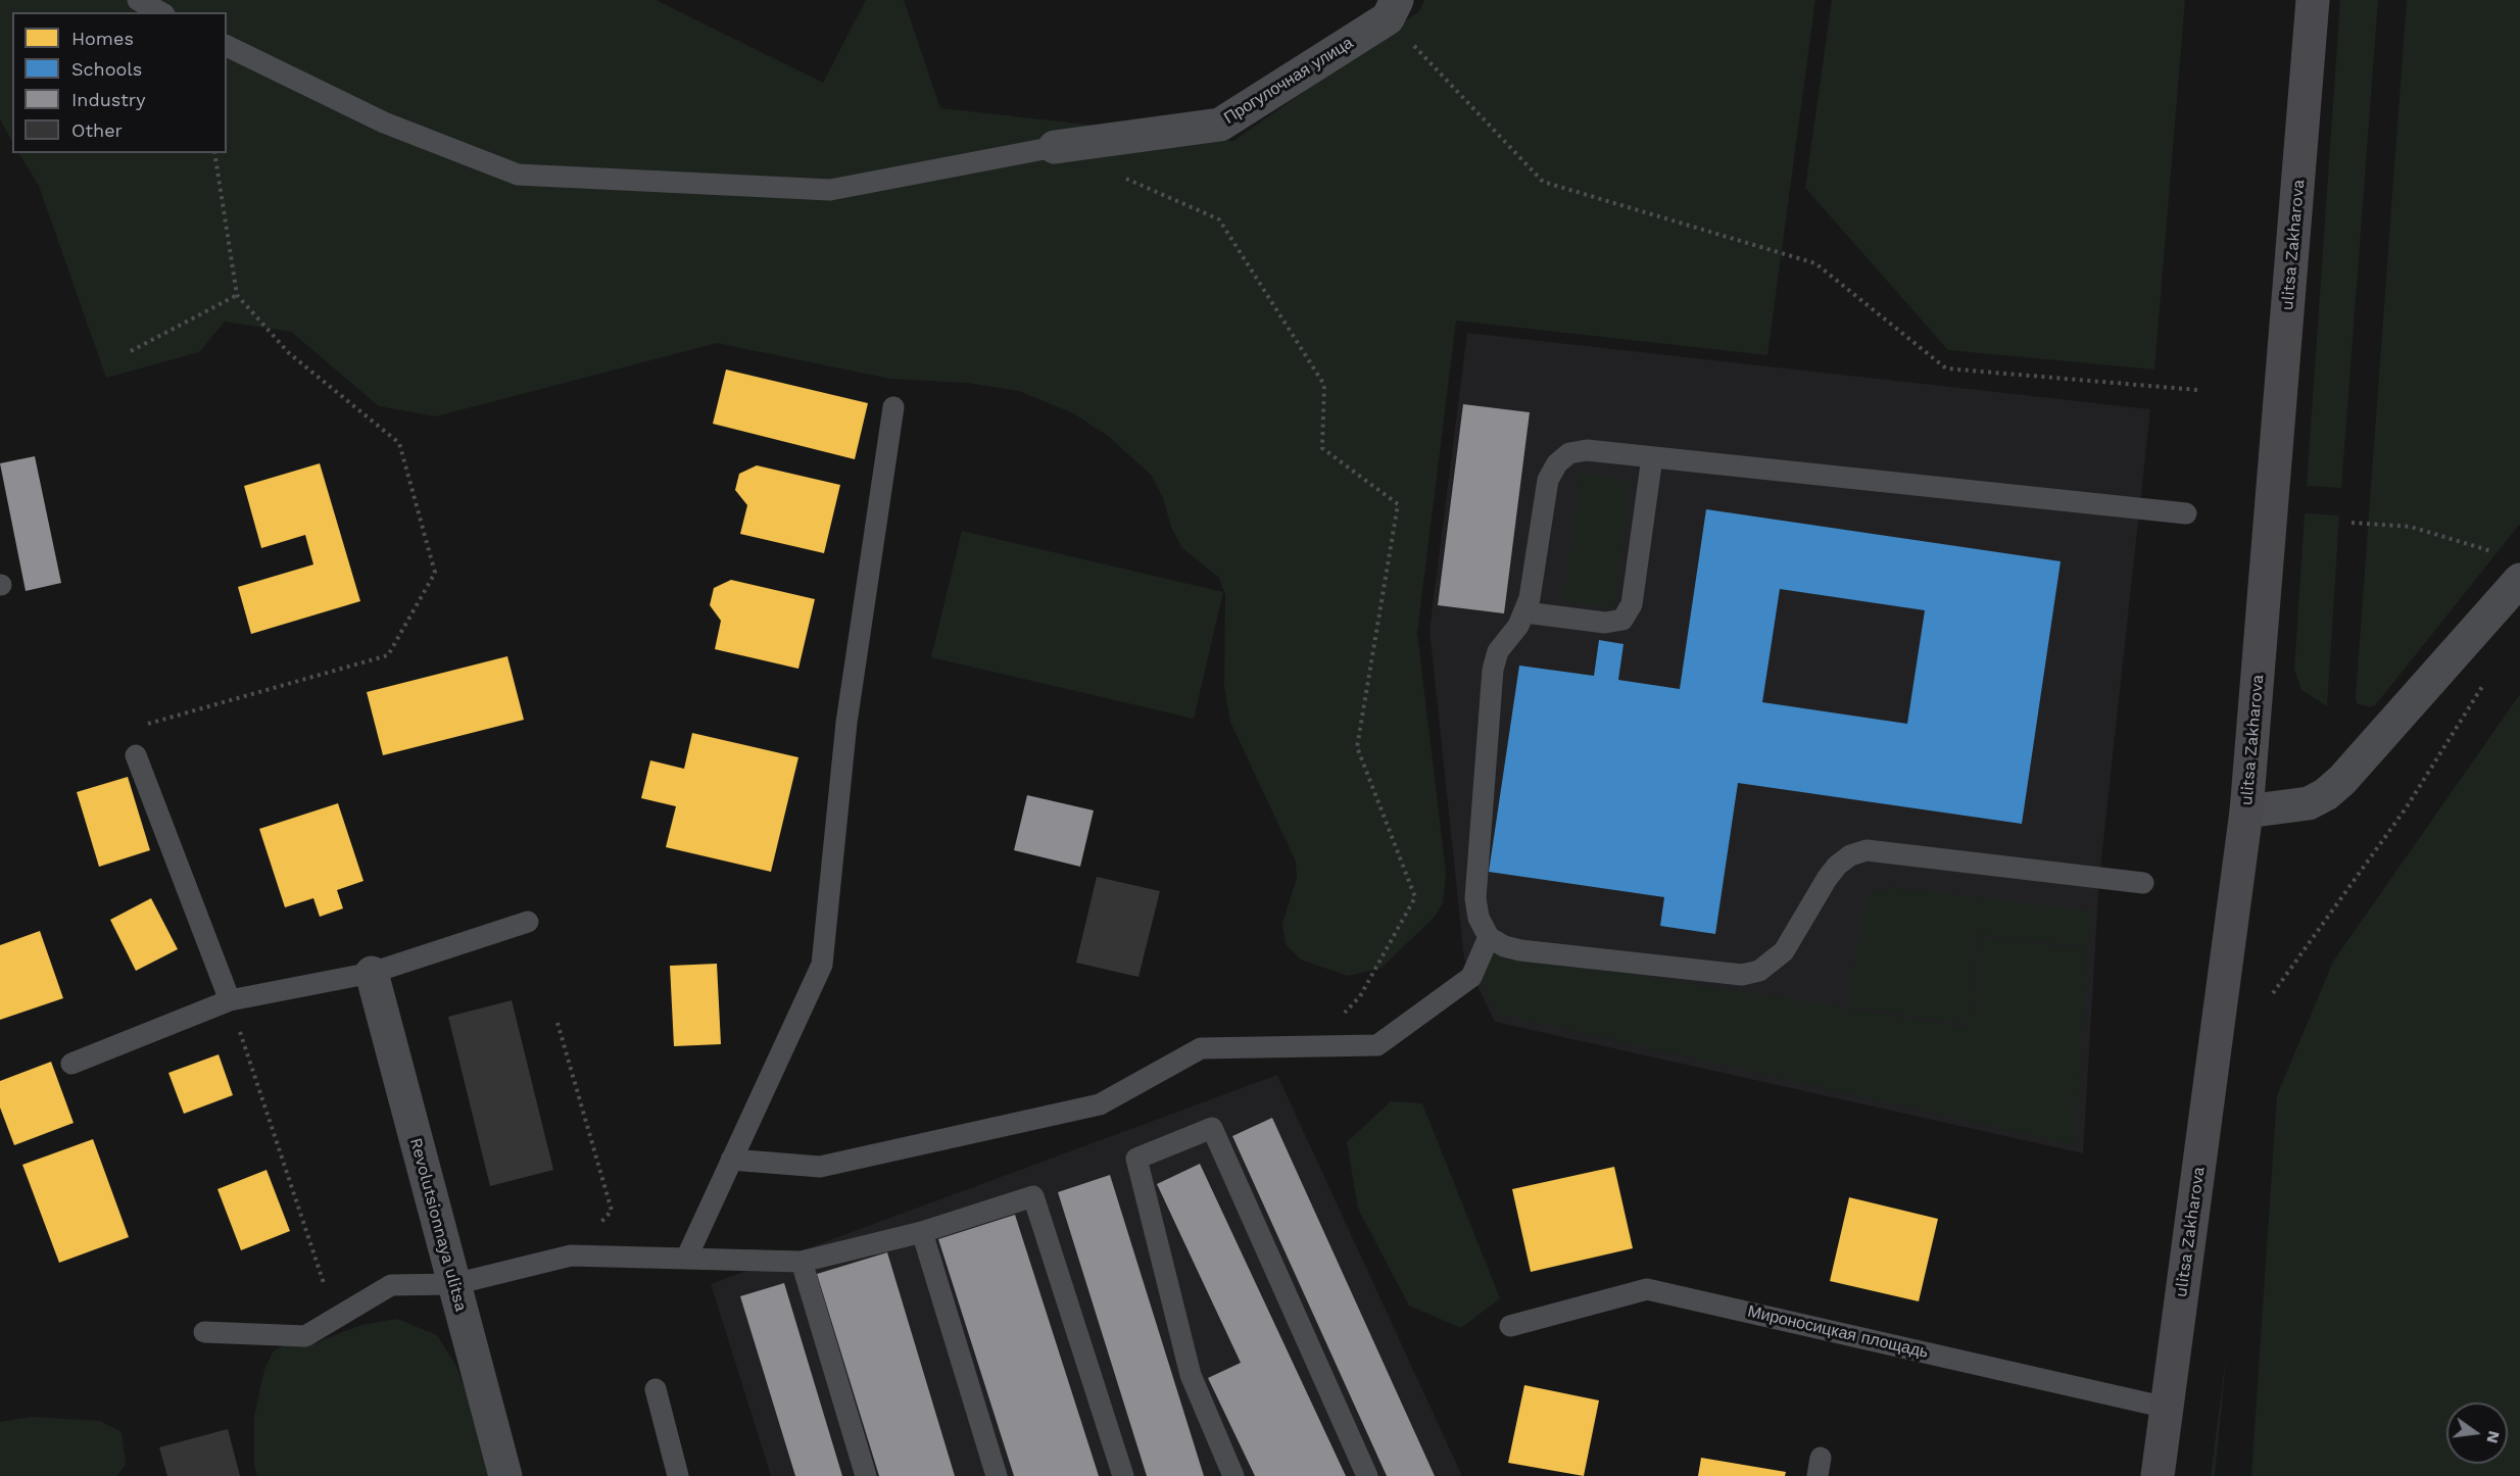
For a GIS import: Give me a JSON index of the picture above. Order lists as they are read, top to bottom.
{
  "streets": {
    "main road": ["ulitsa Zakharova"],
    "street": ["Прогулочная улица", "Revolutsionnaya ulitsa"],
    "lane": ["Мироносицкая площадь"]
  },
  "crossings": [
    ["ulitsa Zakharova", "Мироносицкая площадь"]
  ],
  "legend": [
    "Homes",
    "Schools",
    "Industry",
    "Other"
  ],
  "north": "right"
}
